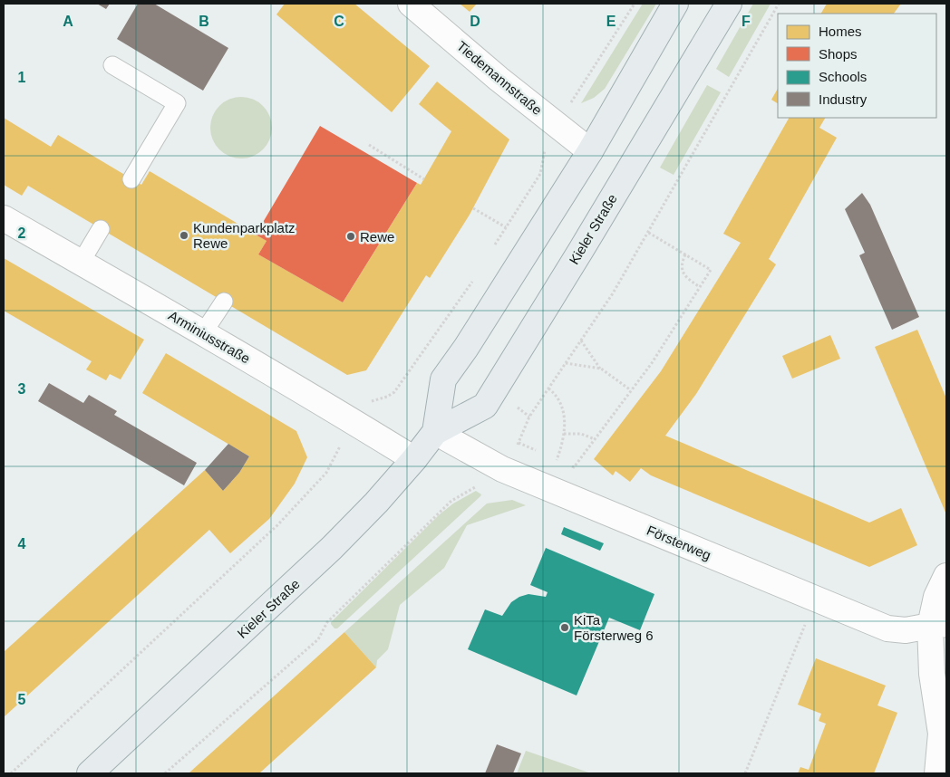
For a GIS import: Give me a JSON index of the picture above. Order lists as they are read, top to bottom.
{
  "streets": {
    "main road": ["Kieler Straße"],
    "street": ["Tiedemannstraße", "Arminiusstraße", "Försterweg"]
  },
  "crossings": [
    ["Tiedemannstraße", "Kieler Straße"],
    ["Kieler Straße", "Arminiusstraße"],
    ["Kieler Straße", "Försterweg"]
  ],
  "places": ["Kundenparkplatz Rewe", "Rewe", "KiTa Försterweg 6"],
  "legend": [
    "Homes",
    "Shops",
    "Schools",
    "Industry"
  ],
  "grid": {
    "columns": [
      "A",
      "B",
      "C",
      "D",
      "E",
      "F"
    ],
    "rows": [
      "1",
      "2",
      "3",
      "4",
      "5"
    ]
  }
}
